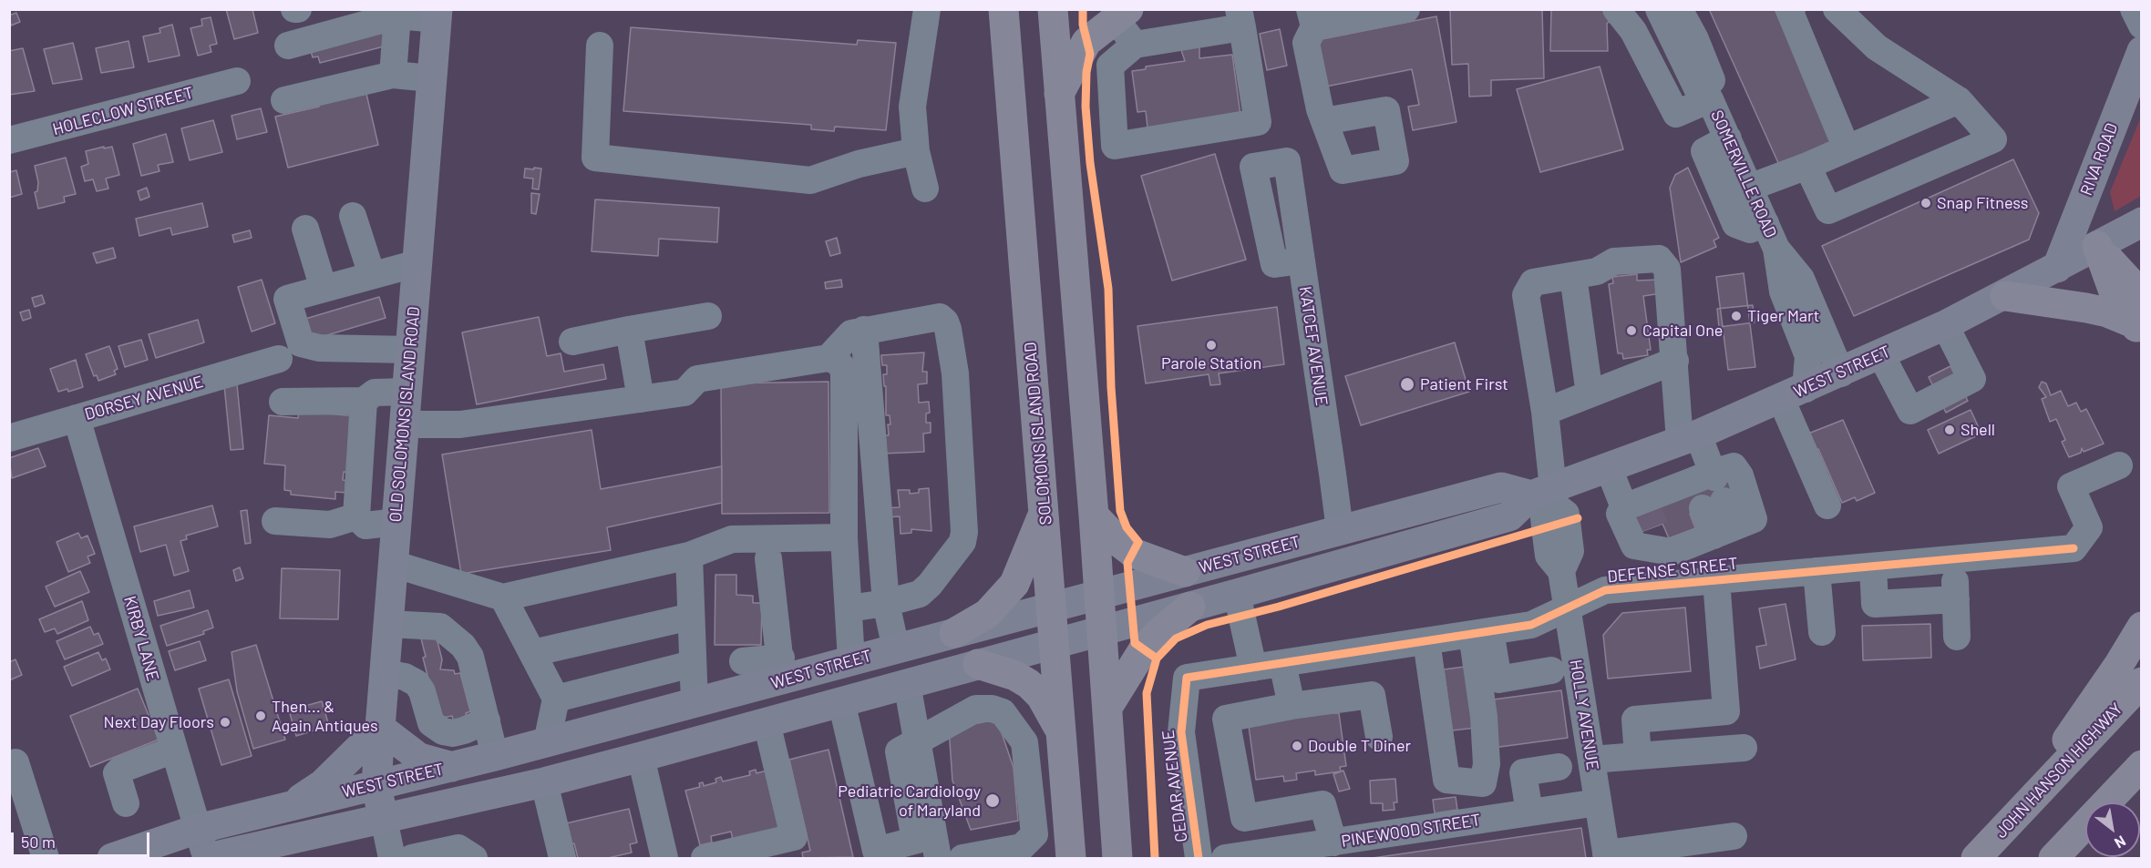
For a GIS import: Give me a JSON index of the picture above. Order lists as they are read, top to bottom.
{
  "streets": {
    "highway": ["SOLOMONS ISLAND ROAD", "JOHN HANSON HIGHWAY"],
    "main road": ["RIVA ROAD", "WEST STREET", "OLD SOLOMONS ISLAND ROAD"],
    "street": [
      "HOLECLOW STREET",
      "SOMERVILLE ROAD",
      "KATCEF AVENUE",
      "DORSEY AVENUE",
      "DEFENSE STREET",
      "KIRBY LANE",
      "HOLLY AVENUE",
      "CEDAR AVENUE",
      "PINEWOOD STREET"
    ]
  },
  "crossings": [
    ["RIVA ROAD", "WEST STREET"],
    ["SOMERVILLE ROAD", "WEST STREET"],
    ["KATCEF AVENUE", "WEST STREET"],
    ["WEST STREET", "OLD SOLOMONS ISLAND ROAD"],
    ["WEST STREET", "SOLOMONS ISLAND ROAD"],
    ["WEST STREET", "KIRBY LANE"],
    ["WEST STREET", "HOLLY AVENUE"],
    ["DORSEY AVENUE", "OLD SOLOMONS ISLAND ROAD"],
    ["DORSEY AVENUE", "KIRBY LANE"],
    ["DEFENSE STREET", "HOLLY AVENUE"],
    ["DEFENSE STREET", "CEDAR AVENUE"],
    ["HOLLY AVENUE", "PINEWOOD STREET"]
  ],
  "places": [
    "Snap Fitness",
    "Tiger Mart",
    "Capital One",
    "Parole Station",
    "Patient First",
    "Shell",
    "Then... & Again Antiques",
    "Next Day Floors",
    "Double T Diner",
    "Pediatric Cardiology of Maryland"
  ],
  "scale_bar": "50 m",
  "north": "bottom right"
}
